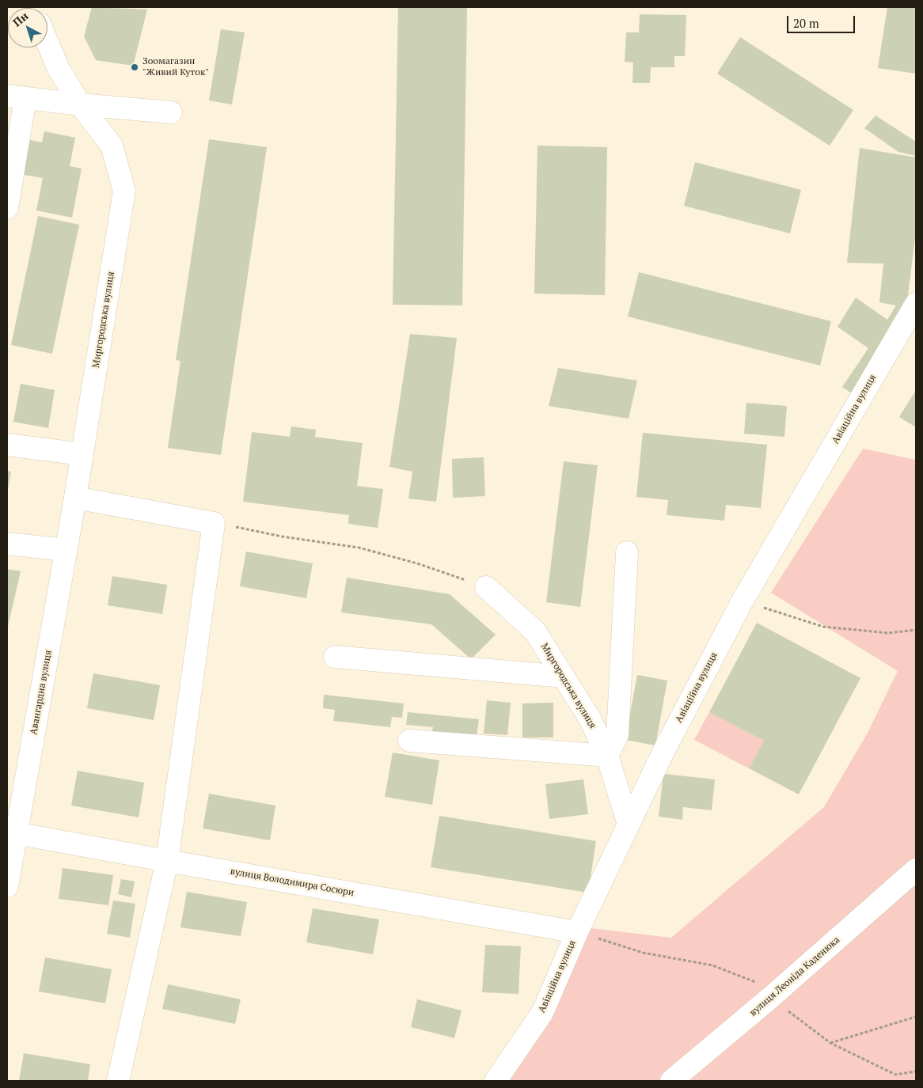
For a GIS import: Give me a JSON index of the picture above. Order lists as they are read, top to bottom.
{
  "streets": {
    "street": [
      "Миргородська вулиця",
      "Авіаційна вулиця",
      "Авангардна вулиця",
      "вулиця Володимира Сосюри",
      "вулиця Леоніда Каденюка"
    ]
  },
  "crossings": [
    ["Миргородська вулиця", "Авіаційна вулиця"],
    ["Миргородська вулиця", "Авангардна вулиця"],
    ["Авіаційна вулиця", "вулиця Володимира Сосюри"],
    ["Авангардна вулиця", "вулиця Володимира Сосюри"]
  ],
  "places": ["Зоомагазин \"Живий Куток\""],
  "scale_bar": "20 m",
  "north": "top left"
}
